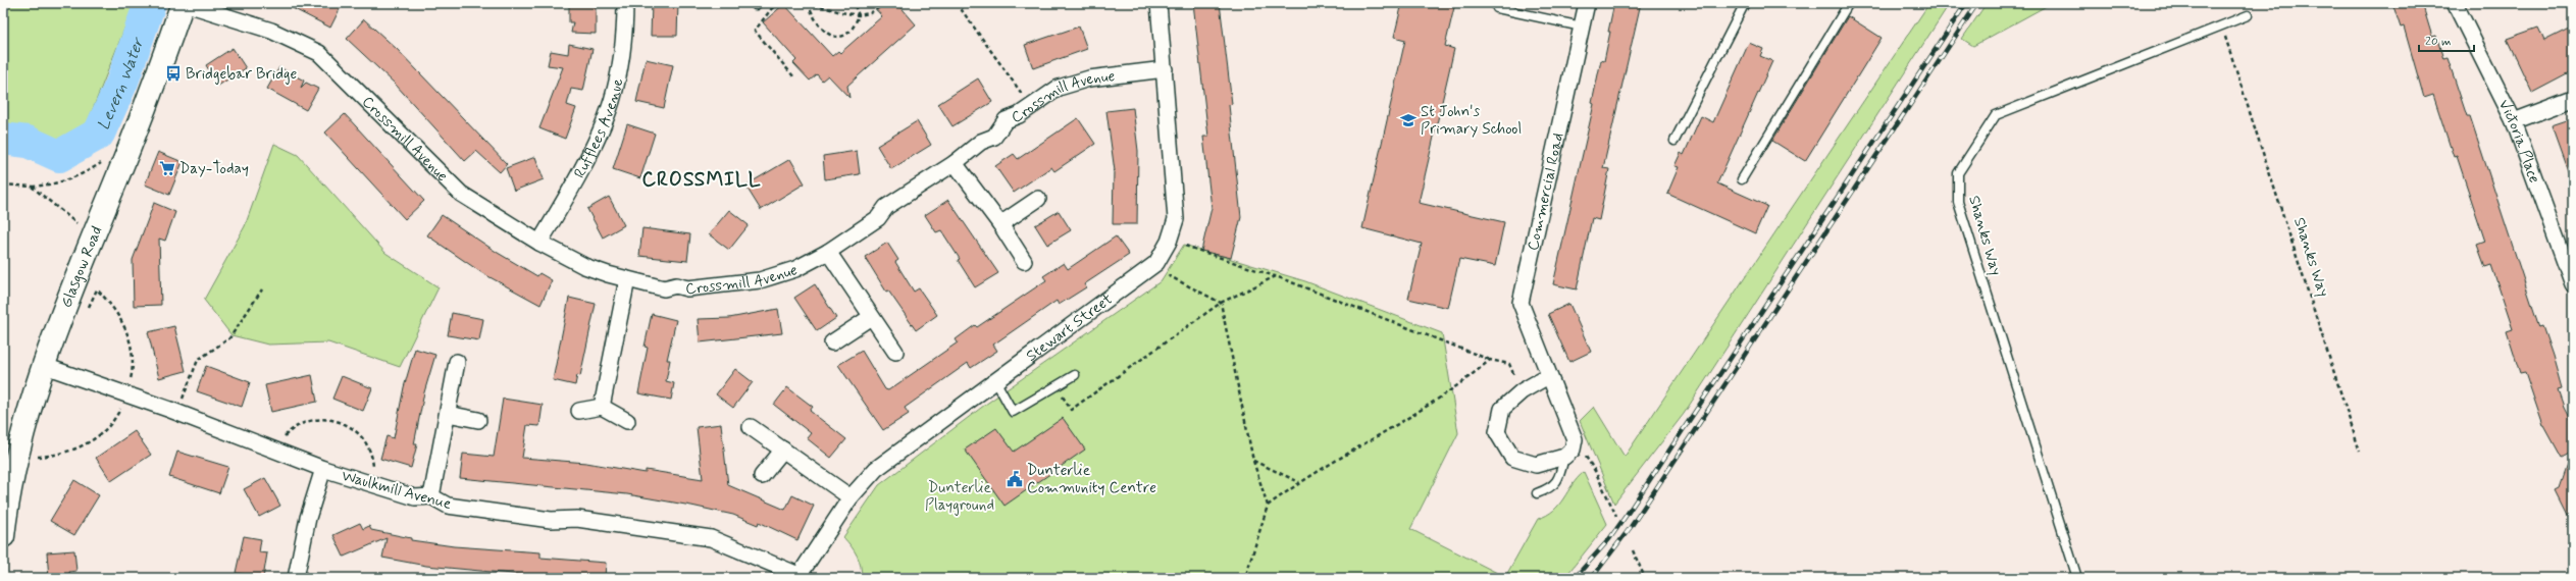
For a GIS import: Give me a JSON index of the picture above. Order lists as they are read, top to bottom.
{
  "streets": {
    "main road": ["Glasgow Road"],
    "street": [
      "Crossmill Avenue",
      "Rufflees Avenue",
      "Victoria Place",
      "Commercial Road",
      "Stewart Street",
      "Waulkmill Avenue"
    ],
    "lane": ["Shanks Way"]
  },
  "crossings": [
    ["Crossmill Avenue", "Rufflees Avenue"],
    ["Crossmill Avenue", "Glasgow Road"],
    ["Crossmill Avenue", "Stewart Street"],
    ["Glasgow Road", "Waulkmill Avenue"],
    ["Stewart Street", "Waulkmill Avenue"]
  ],
  "districts": ["CROSSMILL"],
  "water": ["Levern Water"],
  "parks": ["Dunterlie Playground"],
  "places": {
    "bus stop": ["Bridgebar Bridge"],
    "school or university": ["St John's Primary School"],
    "supermarket": ["Day-Today"],
    "public building": ["Dunterlie Community Centre"]
  },
  "scale_bar": "20 m"
}
